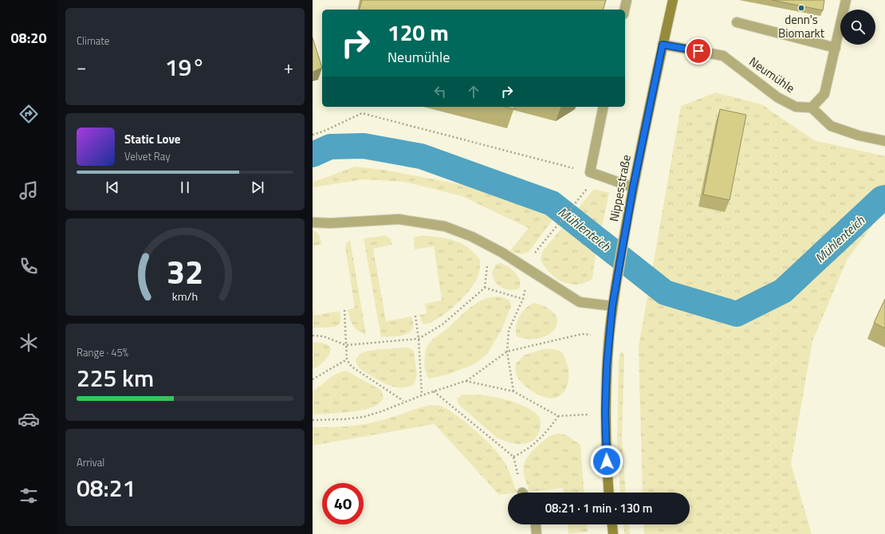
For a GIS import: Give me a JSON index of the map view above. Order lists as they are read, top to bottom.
{
  "streets": {
    "street": ["Neumühle", "Nippesstraße"]
  },
  "crossings": [
    ["Neumühle", "Nippesstraße"]
  ],
  "water": ["Mühlenteich"],
  "places": ["denn's Biomarkt"],
  "page": {
    "tabs": "08:20",
    "tile": [
      "Climate",
      ["Range · 45%", "225 km"],
      ["Arrival", "08:21"]
    ],
    "turn": ["120 m", "Neumühle"],
    "heat": ["−", "19°", "+"],
    "song": ["Static Love", "Velvet Ray"],
    "limit": "40",
    "trip": "08:21 · 1 min · 130 m",
    "gauge": ["32", "km/h"]
  }
}
